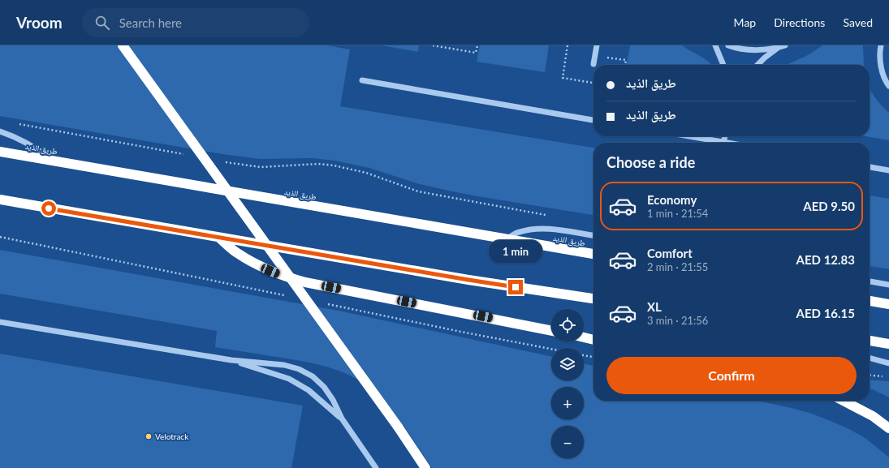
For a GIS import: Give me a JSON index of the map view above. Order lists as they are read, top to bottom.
{
  "streets": {
    "highway": ["طريق الذيد"]
  },
  "places": ["Velotrack"],
  "page": {
    "header": "Vroom",
    "search": "Search here",
    "nav": ["Map", "Directions", "Saved"],
    "banner": ["طريق الذيد", "طريق الذيد"],
    "heading": "Choose a ride",
    "list": [
      {
        "name": "Economy",
        "note": "1 min · 21:54",
        "value": "AED 9.50"
      },
      {
        "name": "Comfort",
        "note": "2 min · 21:55",
        "value": "AED 12.83"
      },
      {
        "name": "XL",
        "note": "3 min · 21:56",
        "value": "AED 16.15"
      }
    ],
    "bubble": "1 min",
    "map_buttons": ["+", "−"],
    "buttons": "Confirm"
  }
}
